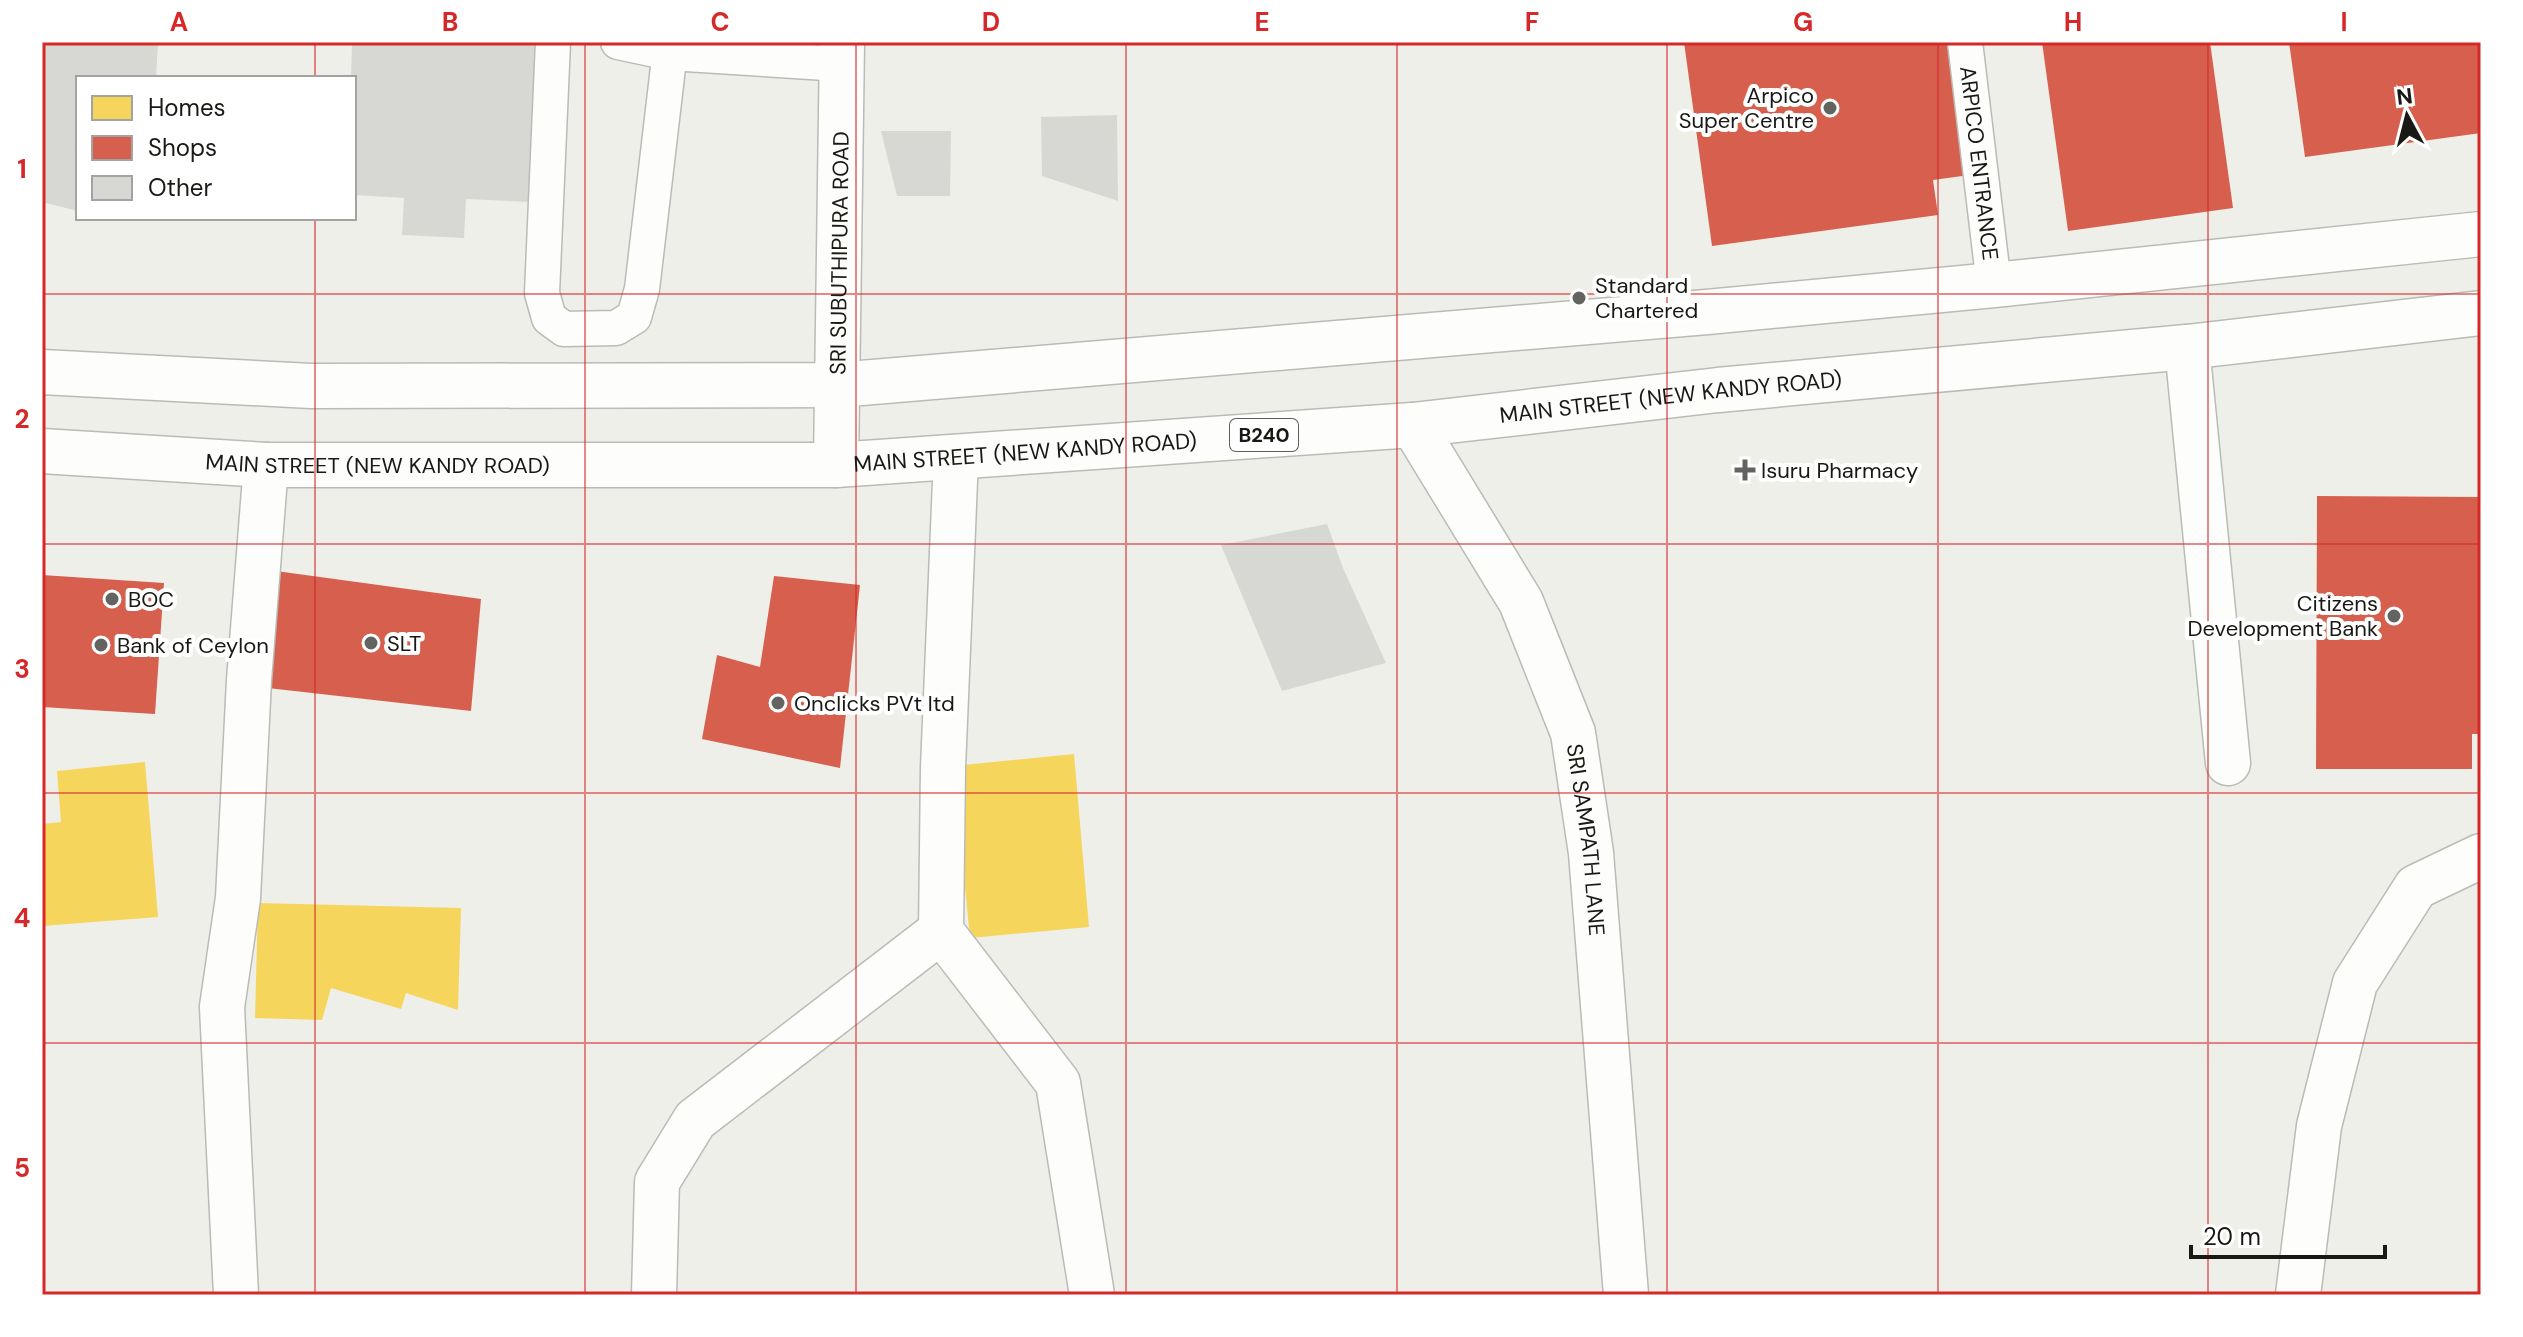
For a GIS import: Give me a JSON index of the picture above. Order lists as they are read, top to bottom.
{
  "streets": {
    "main road": [
      "SRI SUBUTHIPURA ROAD",
      "MAIN STREET (NEW KANDY ROAD)",
      "B240",
      "SRI SAMPATH LANE"
    ],
    "lane": ["ARPICO ENTRANCE"]
  },
  "crossings": [
    ["SRI SUBUTHIPURA ROAD", "MAIN STREET (NEW KANDY ROAD)"],
    ["MAIN STREET (NEW KANDY ROAD)", "SRI SAMPATH LANE"]
  ],
  "places": {
    "other": [
      "Arpico Super Centre",
      "Standard Chartered",
      "BOC",
      "Citizens Development Bank",
      "SLT",
      "Bank of Ceylon",
      "Onclicks PVt ltd"
    ],
    "health": ["Isuru Pharmacy"]
  },
  "legend": ["Homes", "Shops", "Other"],
  "scale_bar": "20 m",
  "north": "top",
  "grid": {
    "columns": [
      "A",
      "B",
      "C",
      "D",
      "E",
      "F",
      "G",
      "H",
      "I"
    ],
    "rows": [
      "1",
      "2",
      "3",
      "4",
      "5"
    ]
  }
}
